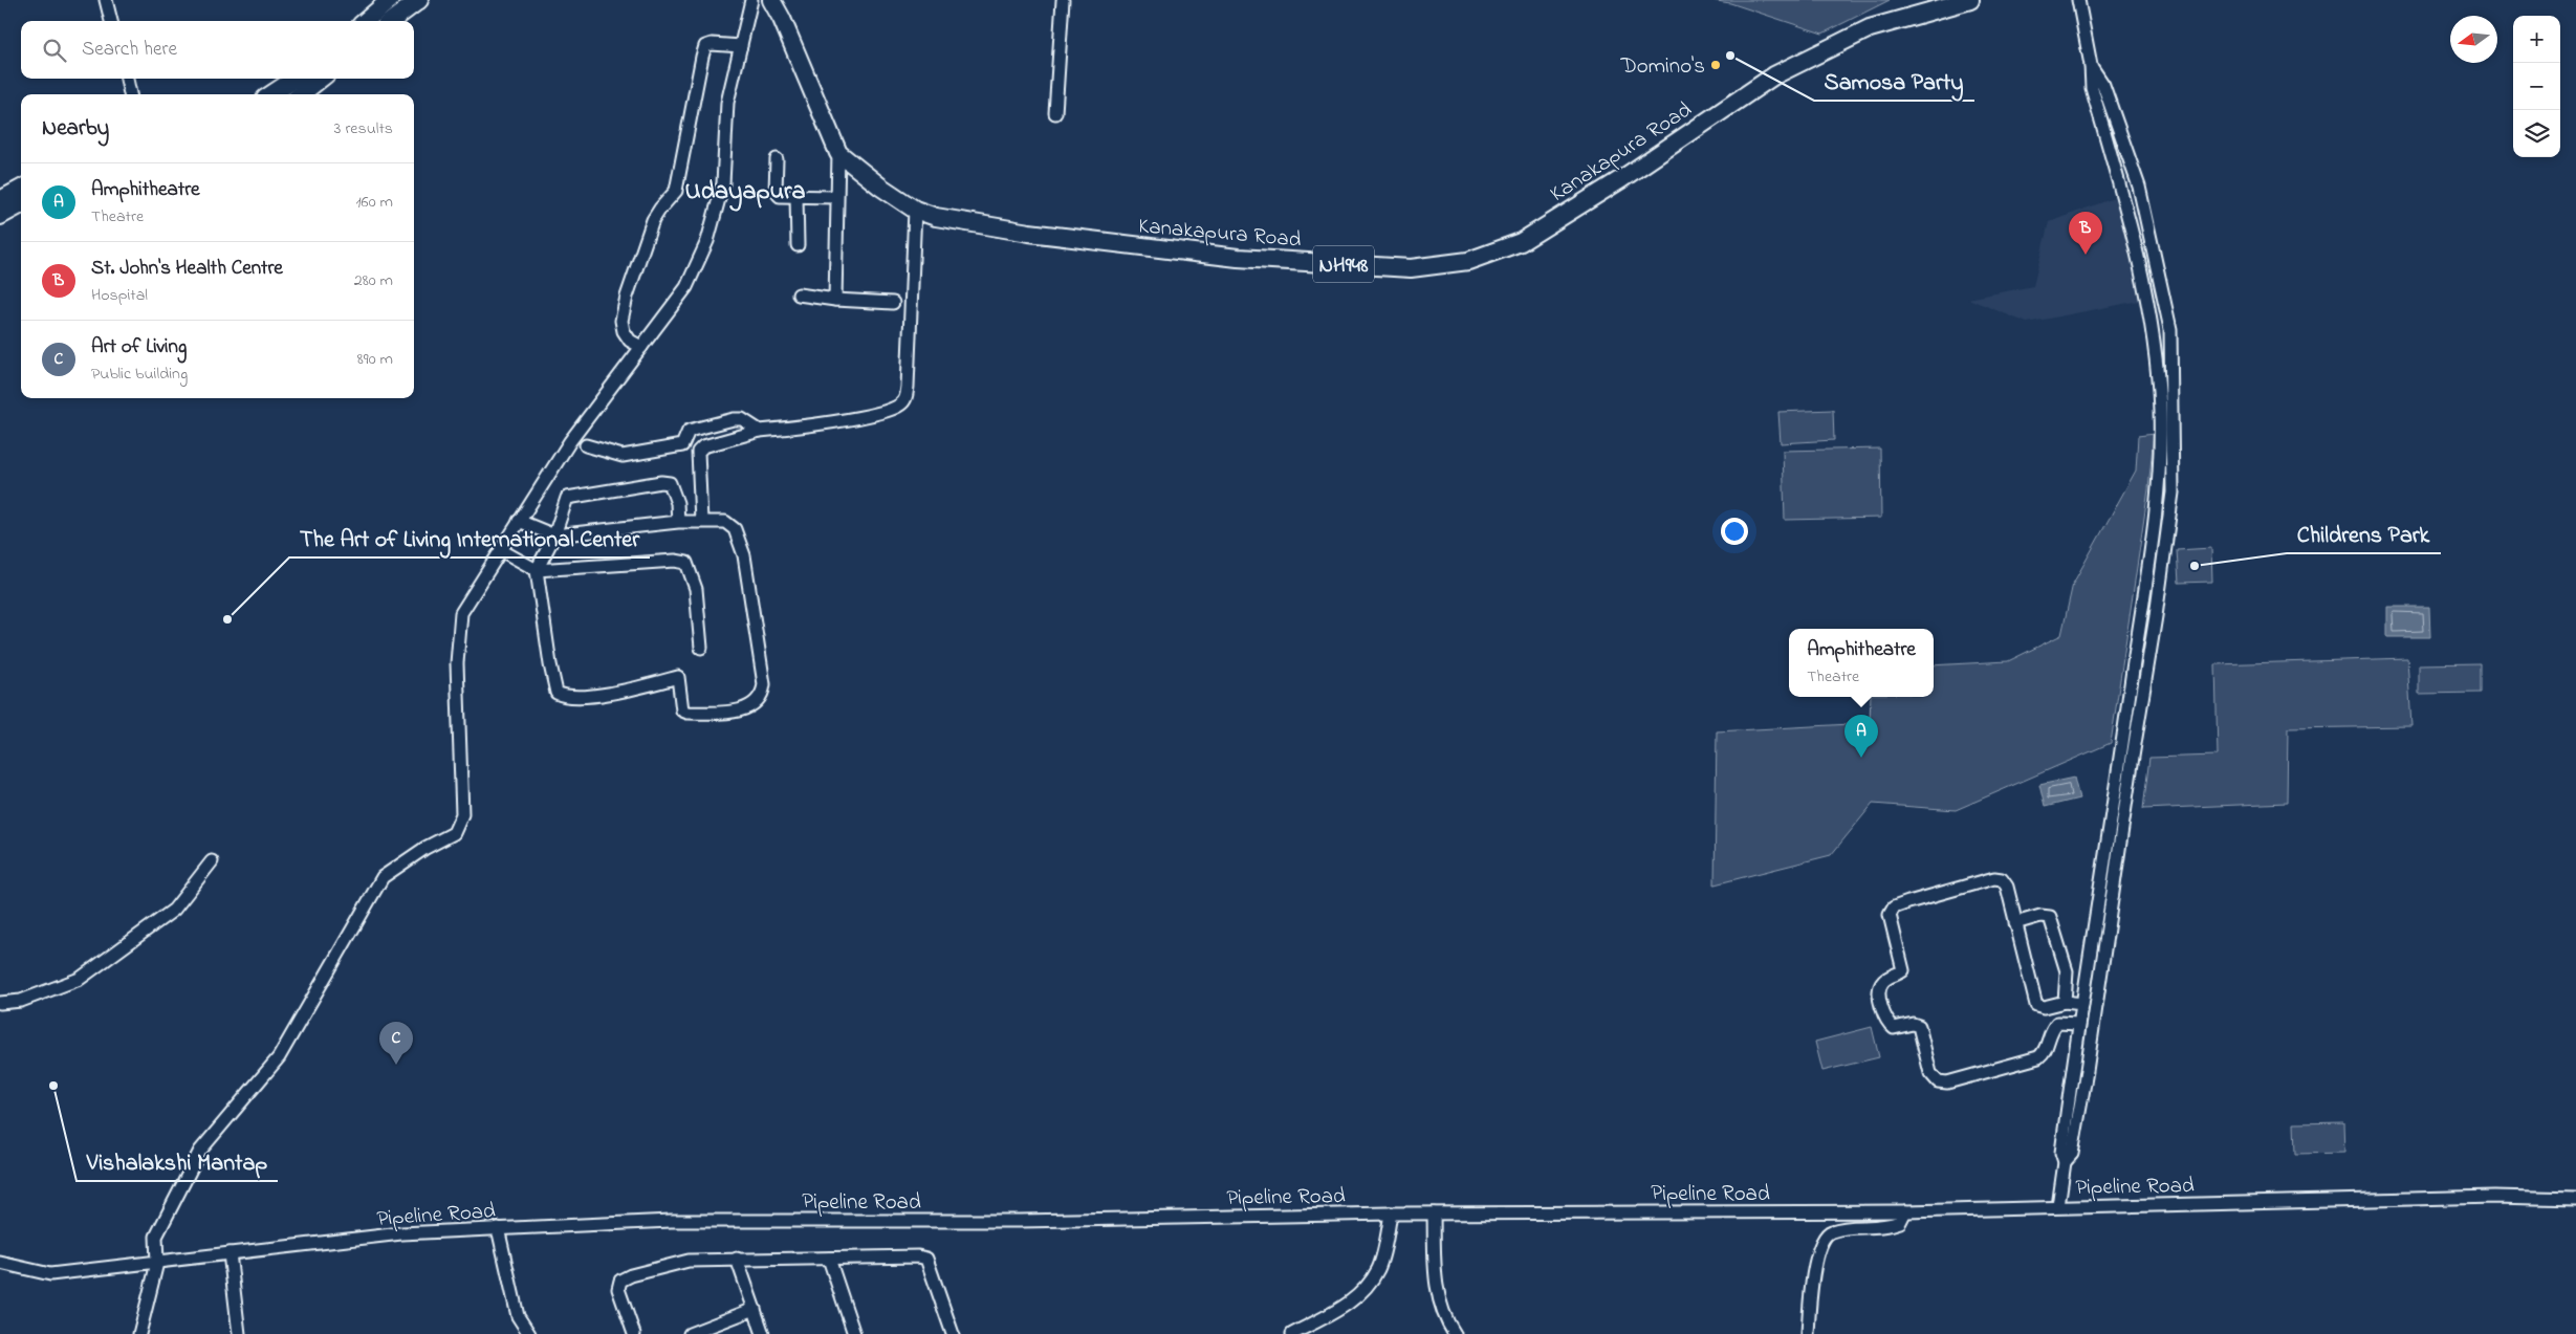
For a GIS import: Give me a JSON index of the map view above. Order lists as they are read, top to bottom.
{
  "streets": {
    "highway": ["Kanakapura Road", "NH948"],
    "street": ["Pipeline Road"]
  },
  "districts": ["Udayapura"],
  "places": [
    "Samosa Party",
    "Domino's",
    "Childrens Park",
    "The Art of Living International Center",
    "Vishalakshi Mantap"
  ],
  "north": "left",
  "page": {
    "map_buttons": ["+", "−"],
    "search": "Search here",
    "heading": ["Nearby", "3 results"],
    "list": [
      {
        "mark": "A",
        "name": "Amphitheatre",
        "note": "Theatre",
        "value": "160 m"
      },
      {
        "mark": "B",
        "name": "St. John's Health Centre",
        "note": "Hospital",
        "value": "280 m"
      },
      {
        "mark": "C",
        "name": "Art of Living",
        "note": "Public building",
        "value": "890 m"
      }
    ],
    "pins": ["B", "A", "C"],
    "popup": ["Amphitheatre", "Theatre"]
  }
}
